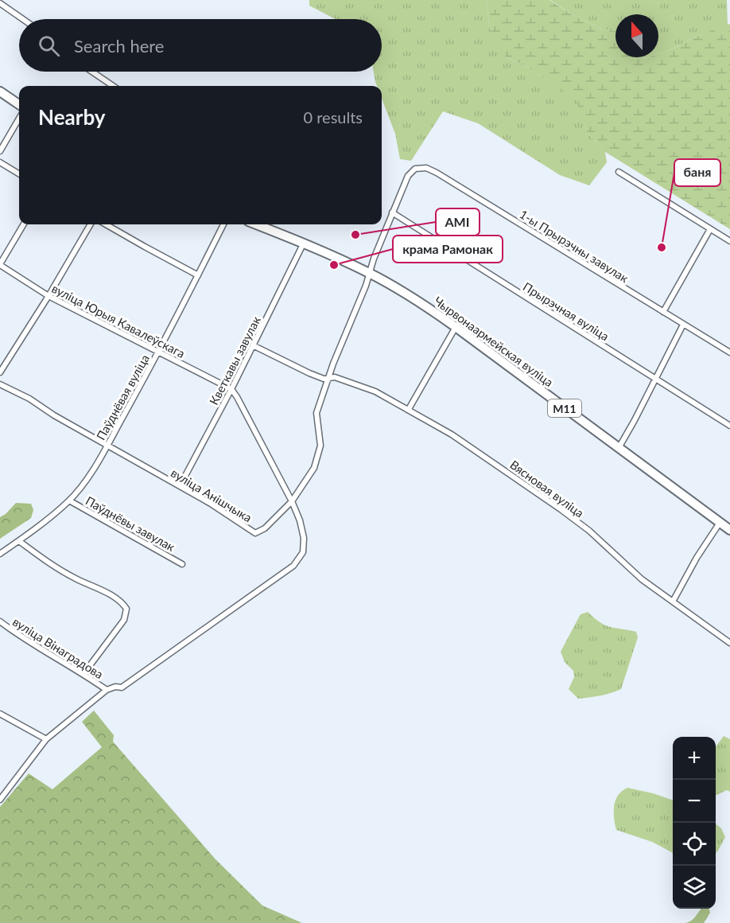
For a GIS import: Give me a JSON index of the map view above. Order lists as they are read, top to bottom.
{
  "streets": {
    "highway": ["Чырвонаармейская вуліца", "М11"],
    "street": [
      "1-ы Прырэчны завулак",
      "Прырэчная вуліца",
      "вуліца Юрыя Кавалеўскага",
      "Кветкавы завулак",
      "Паўднёвая вуліца",
      "Вясновая вуліца",
      "вуліца Анішчыка",
      "Паўднёвы завулак",
      "вуліца Вінаградова"
    ]
  },
  "crossings": [
    ["1-ы Прырэчны завулак", "вуліца Анішчыка"],
    ["Прырэчная вуліца", "вуліца Анішчыка"],
    ["вуліца Юрыя Кавалеўскага", "Кветкавы завулак"],
    ["вуліца Юрыя Кавалеўскага", "Паўднёвая вуліца"],
    ["Чырвонаармейская вуліца", "Кветкавы завулак"],
    ["Чырвонаармейская вуліца", "вуліца Анішчыка"],
    ["Кветкавы завулак", "Вясновая вуліца"],
    ["Кветкавы завулак", "вуліца Анішчыка"],
    ["Паўднёвая вуліца", "вуліца Анішчыка"],
    ["Паўднёвая вуліца", "Паўднёвы завулак"],
    ["Вясновая вуліца", "вуліца Анішчыка"]
  ],
  "places": ["AMI", "баня", "крама Рамонак"],
  "north": "top",
  "page": {
    "search": "Search here",
    "heading": ["Nearby", "0 results"],
    "map_buttons": ["+", "−"]
  }
}
